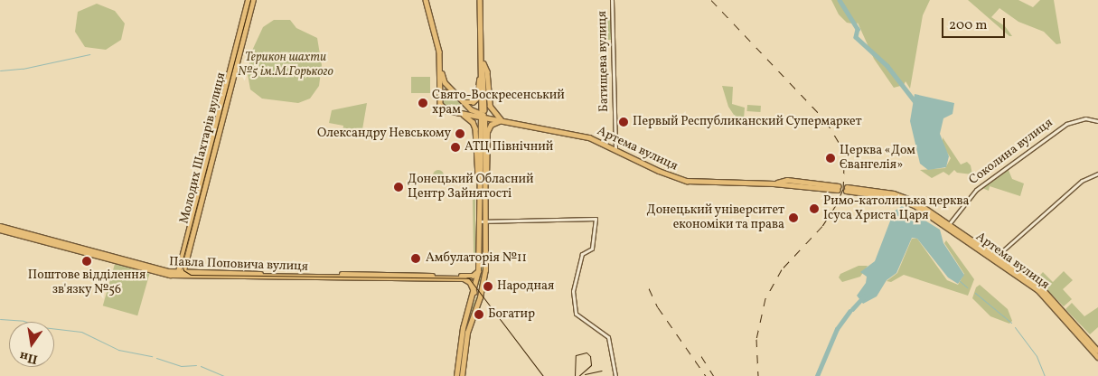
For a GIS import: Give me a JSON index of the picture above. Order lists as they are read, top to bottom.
{
  "streets": {
    "main road": ["Молодих Шахтарів вулиця", "Артема вулиця", "Павла Поповича вулиця"],
    "street": ["Батищева вулиця", "Соколина вулиця"]
  },
  "crossings": [
    ["Батищева вулиця", "Артема вулиця"],
    ["Молодих Шахтарів вулиця", "Павла Поповича вулиця"],
    ["Артема вулиця", "Соколина вулиця"]
  ],
  "parks": ["Терикон шахти №5 ім.М.Горького"],
  "places": [
    "Свято-Воскресенський храм",
    "Первый Республиканский Супермаркет",
    "Олександру Невському",
    "АТЦ Північний",
    "Церква «Дом Євангелія»",
    "Донецький Обласний Центр Зайнятості",
    "Римо-католицька церква Ісуса Христа Царя",
    "Донецький університет економіки та права",
    "Амбулаторія №11",
    "Поштове відділення зв'язку №56",
    "Народная",
    "Богатир"
  ],
  "scale_bar": "200 m",
  "north": "bottom"
}
